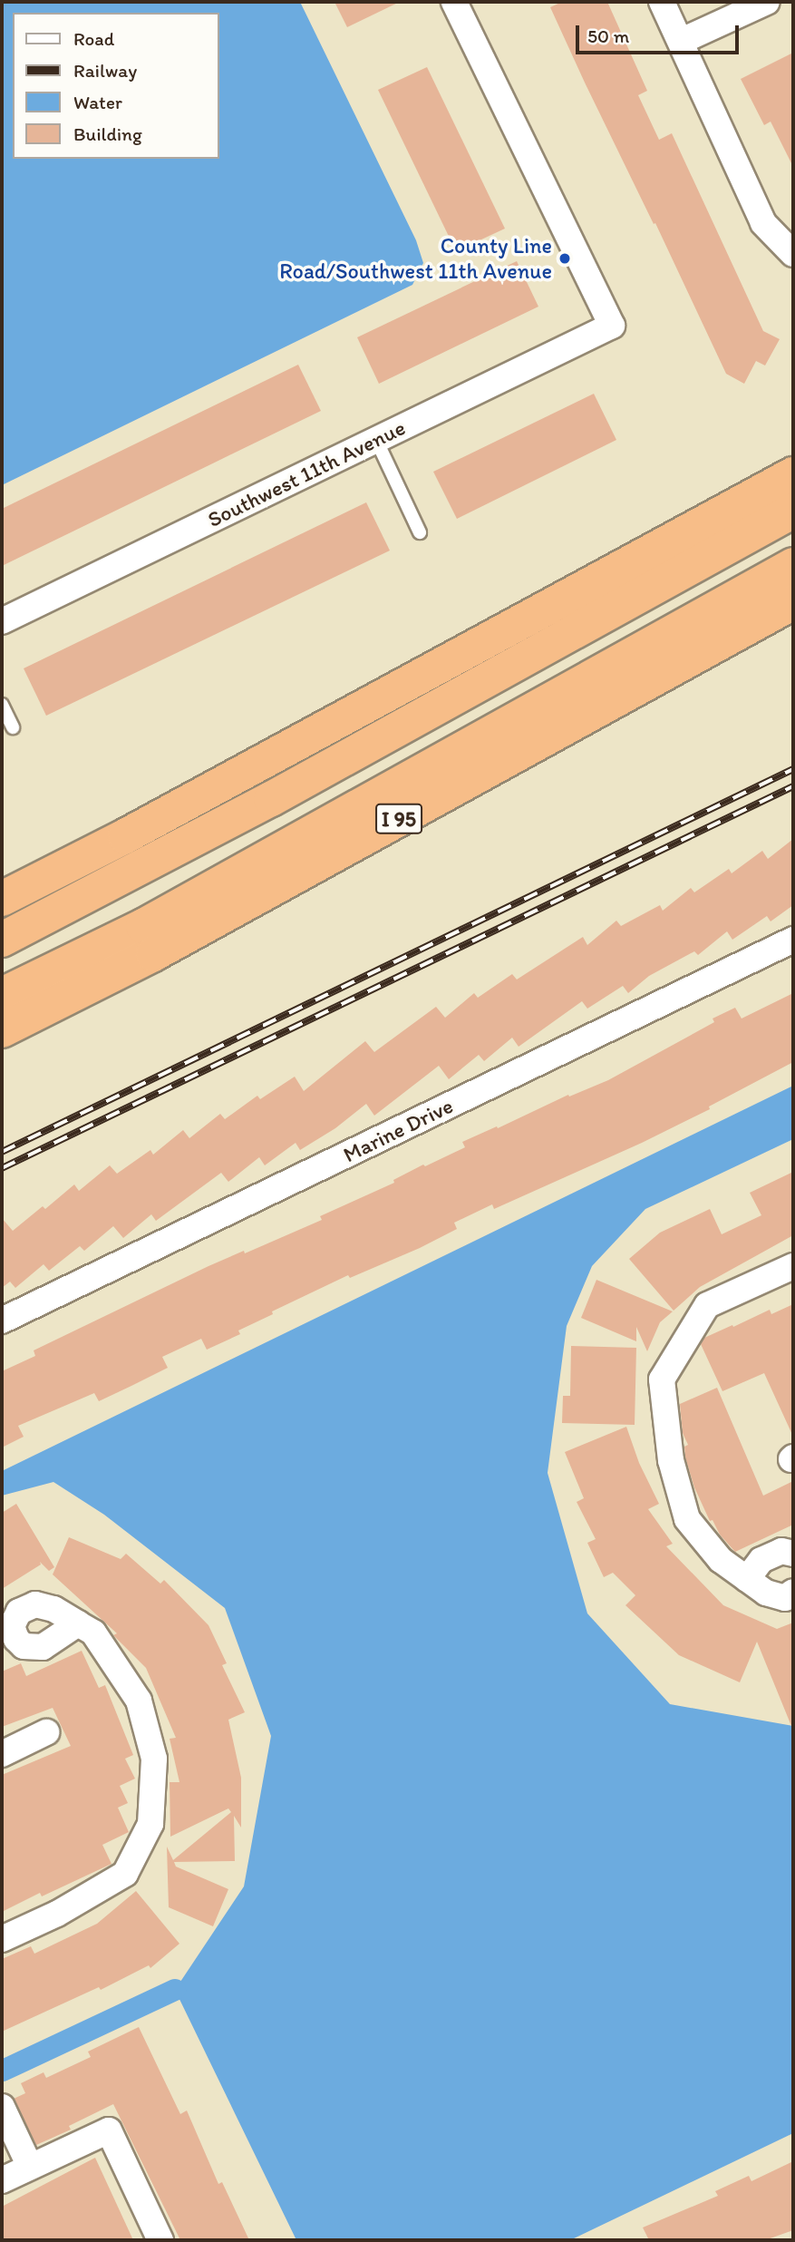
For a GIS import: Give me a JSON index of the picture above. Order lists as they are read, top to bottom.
{
  "streets": {
    "highway": ["I 95"],
    "street": ["Southwest 11th Avenue", "Marine Drive"]
  },
  "places": ["County Line Road/Southwest 11th Avenue"],
  "legend": [
    "Road",
    "Railway",
    "Water",
    "Building"
  ],
  "scale_bar": "50 m"
}
